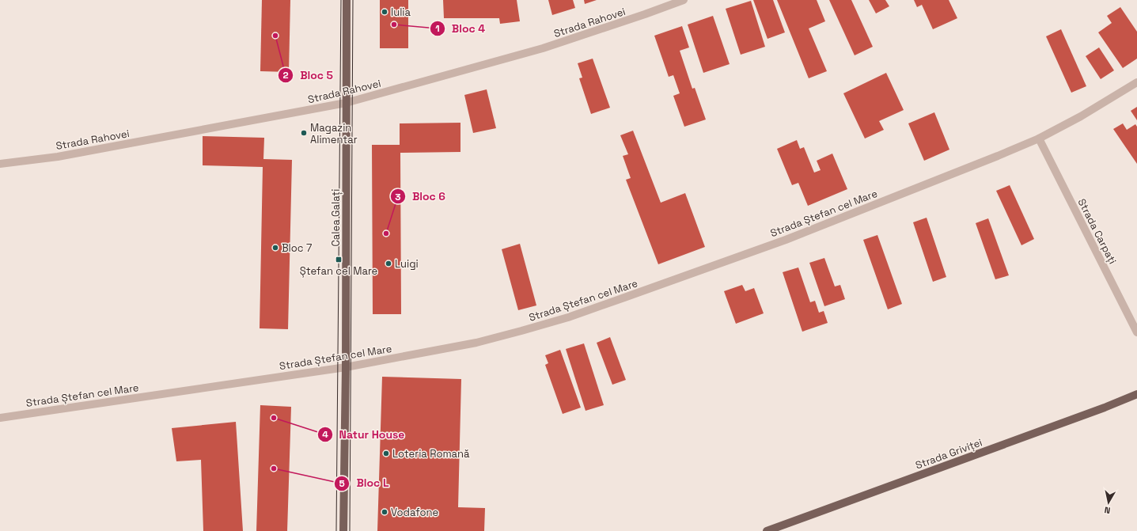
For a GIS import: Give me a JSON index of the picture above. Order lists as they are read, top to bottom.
{
  "streets": {
    "main road": ["Calea Galați", "Strada Griviței"],
    "street": ["Strada Rahovei", "Strada Ștefan cel Mare", "Strada Carpați"]
  },
  "crossings": [
    ["Strada Rahovei", "Calea Galați"],
    ["Strada Ștefan cel Mare", "Calea Galați"],
    ["Strada Ștefan cel Mare", "Strada Carpați"]
  ],
  "places": {
    "other": [
      "Iulia",
      "Bloc 4",
      "Bloc 5",
      "Magazin Alimentar",
      "Bloc 6",
      "Bloc 7",
      "Luigi",
      "Natur House",
      "Loteria Romană",
      "Bloc L",
      "Vodafone"
    ],
    "transit": ["Ștefan cel Mare"]
  },
  "north": "bottom"
}
